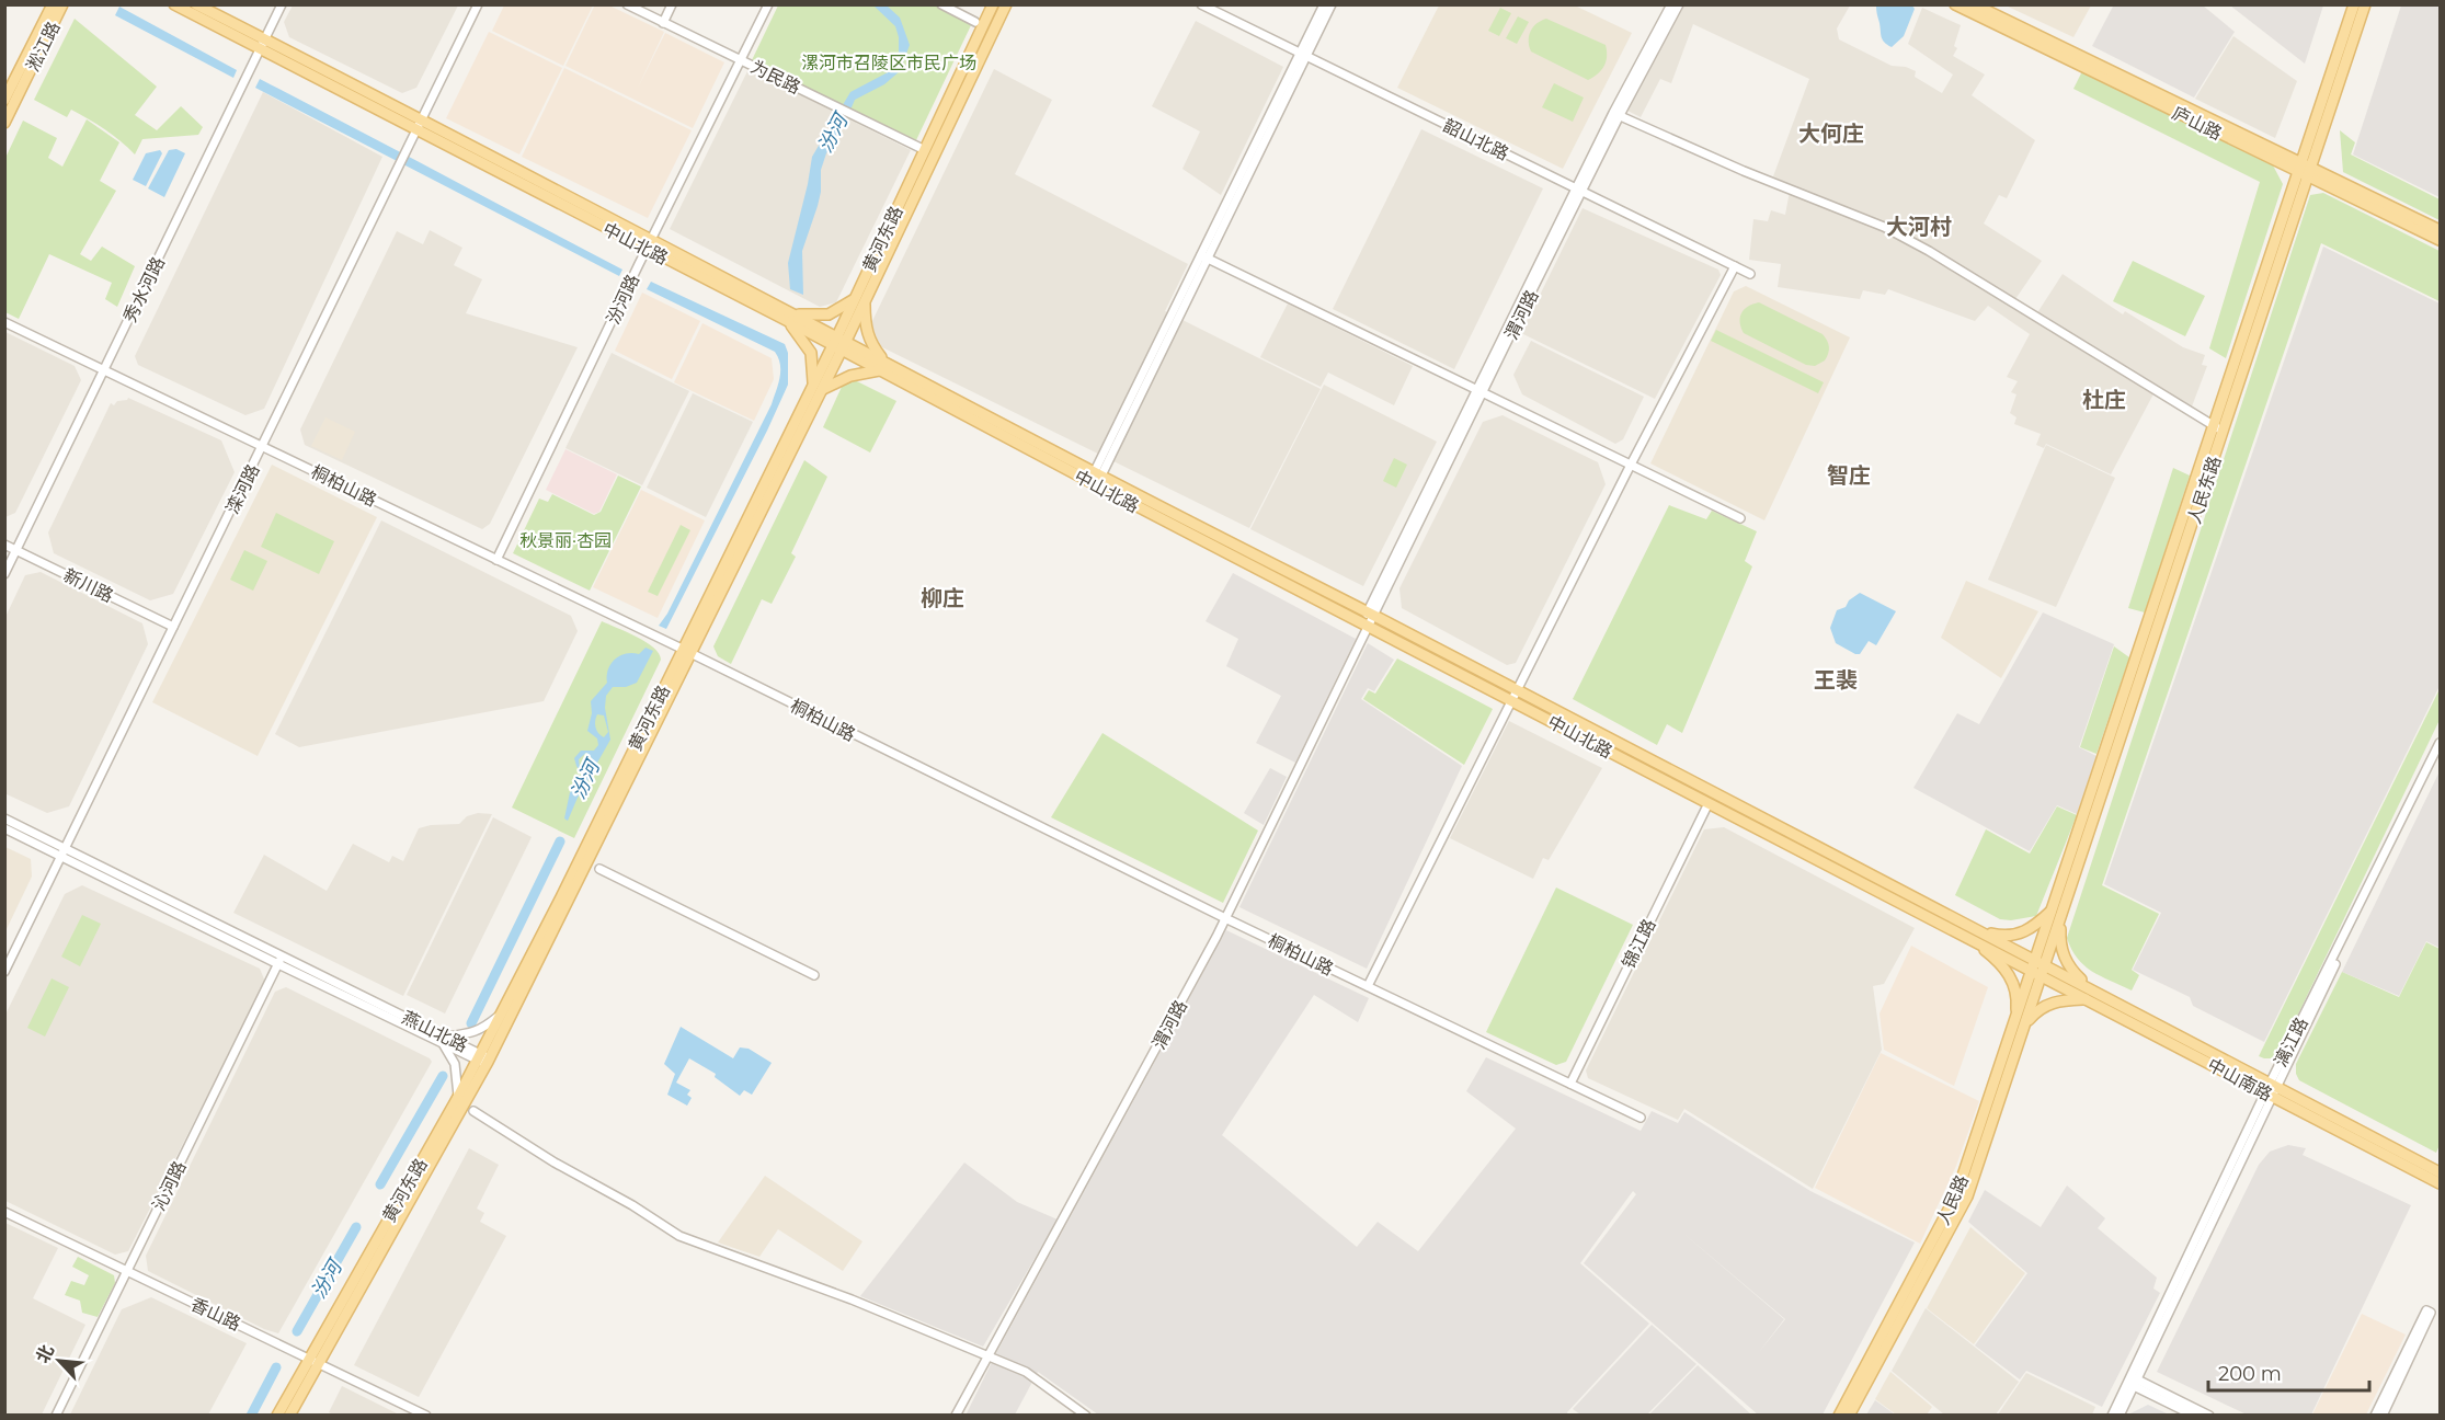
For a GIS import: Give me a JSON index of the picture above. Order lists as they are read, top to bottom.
{
  "streets": {
    "main road": [
      "淞江路",
      "庐山路",
      "黄河东路",
      "中山北路",
      "人民东路",
      "中山南路",
      "人民路"
    ],
    "street": [
      "为民路",
      "韶山北路",
      "秀水河路",
      "汾河路",
      "渭河路",
      "桐柏山路",
      "滦河路",
      "新川路",
      "锦江路",
      "燕山北路",
      "漓江路",
      "沁河路",
      "香山路"
    ]
  },
  "crossings": [
    ["为民路", "黄河东路"],
    ["为民路", "汾河路"],
    ["庐山路", "人民东路"],
    ["韶山北路", "渭河路"],
    ["黄河东路", "中山北路"],
    ["黄河东路", "桐柏山路"],
    ["黄河东路", "燕山北路"],
    ["黄河东路", "香山路"],
    ["中山北路", "秀水河路"],
    ["中山北路", "汾河路"],
    ["中山北路", "渭河路"],
    ["中山北路", "滦河路"],
    ["中山北路", "人民东路"],
    ["中山北路", "锦江路"],
    ["中山北路", "中山南路"],
    ["中山北路", "人民路"],
    ["秀水河路", "桐柏山路"],
    ["秀水河路", "新川路"],
    ["汾河路", "桐柏山路"],
    ["渭河路", "桐柏山路"],
    ["桐柏山路", "滦河路"],
    ["桐柏山路", "锦江路"],
    ["滦河路", "新川路"],
    ["滦河路", "燕山北路"],
    ["人民东路", "中山南路"],
    ["人民东路", "人民路"],
    ["燕山北路", "沁河路"],
    ["漓江路", "中山南路"],
    ["中山南路", "人民路"],
    ["沁河路", "香山路"]
  ],
  "districts": [
    "大何庄",
    "大河村",
    "杜庄",
    "智庄",
    "柳庄",
    "王裴"
  ],
  "water": ["汾河"],
  "parks": ["漯河市召陵区市民广场", "秋景丽·杏园"],
  "scale_bar": "200 m",
  "north": "top left"
}
